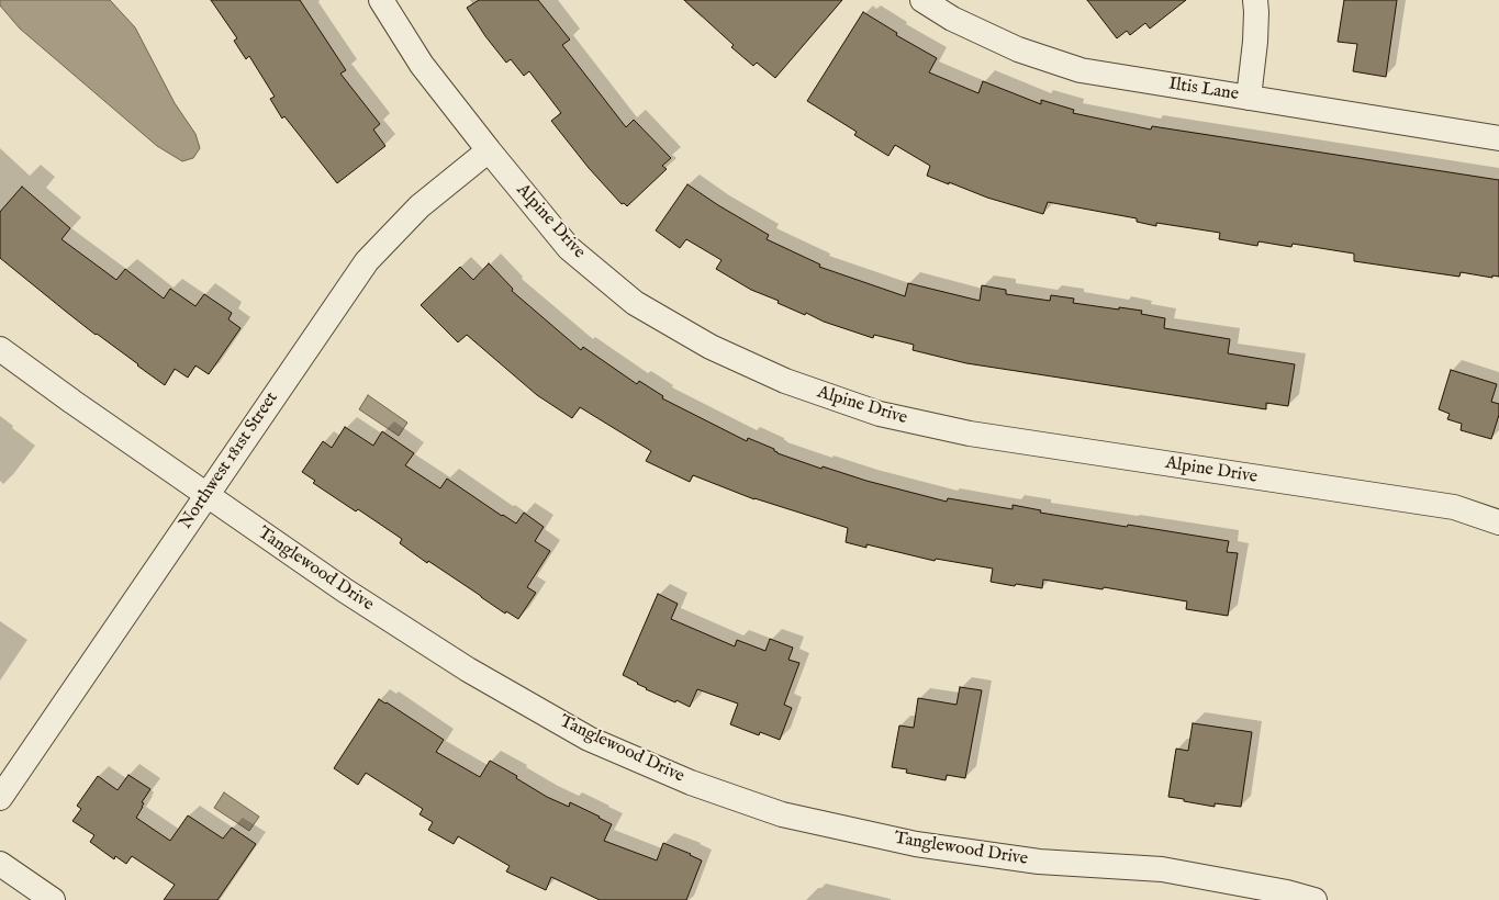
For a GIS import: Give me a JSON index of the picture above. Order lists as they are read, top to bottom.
{
  "streets": {
    "street": [
      "Iltis Lane",
      "Alpine Drive",
      "Northwest 181st Street",
      "Tanglewood Drive"
    ]
  },
  "crossings": [
    ["Alpine Drive", "Northwest 181st Street"],
    ["Northwest 181st Street", "Tanglewood Drive"]
  ]
}
